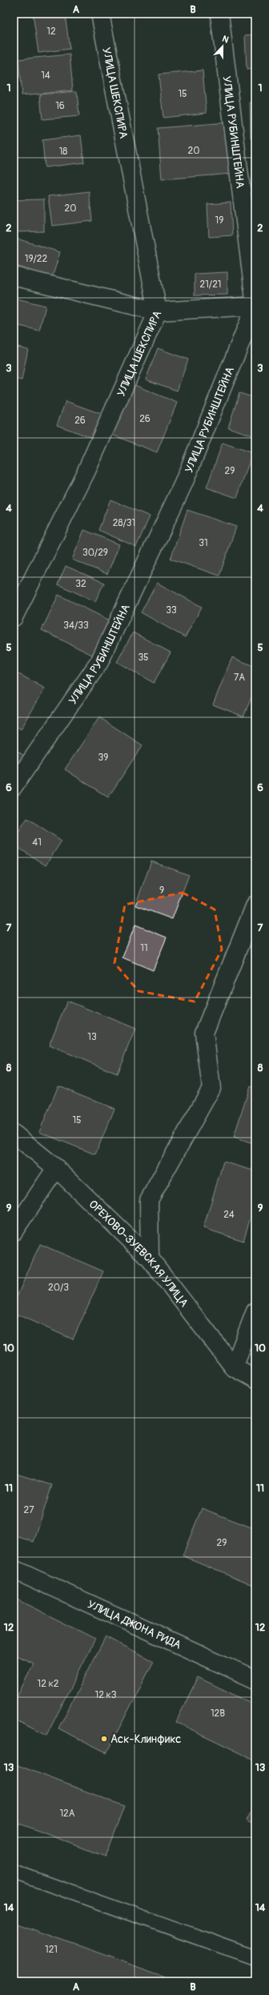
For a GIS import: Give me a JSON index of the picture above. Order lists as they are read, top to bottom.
{
  "streets": {
    "street": [
      "УЛИЦА ШЕКСПИРА",
      "УЛИЦА РУБИНШТЕЙНА",
      "ОРЕХОВО-ЗУЕВСКАЯ УЛИЦА",
      "УЛИЦА ДЖОНА РИДА"
    ]
  },
  "places": ["Аск-Клинфикс"],
  "house_numbers": [
    "12",
    "14",
    "15",
    "16",
    "20",
    "18",
    "20",
    "19",
    "19/22",
    "21/21",
    "26",
    "26",
    "29",
    "28/31",
    "31",
    "30/29",
    "32",
    "33",
    "34/33",
    "35",
    "7А",
    "39",
    "41",
    "9",
    "11",
    "13",
    "15",
    "24",
    "20/3",
    "27",
    "29",
    "12 к2",
    "12 к3",
    "12В",
    "12А",
    "121"
  ],
  "north": "top",
  "grid": {
    "columns": ["A", "B"],
    "rows": [
      "1",
      "2",
      "3",
      "4",
      "5",
      "6",
      "7",
      "8",
      "9",
      "10",
      "11",
      "12",
      "13",
      "14"
    ]
  }
}
